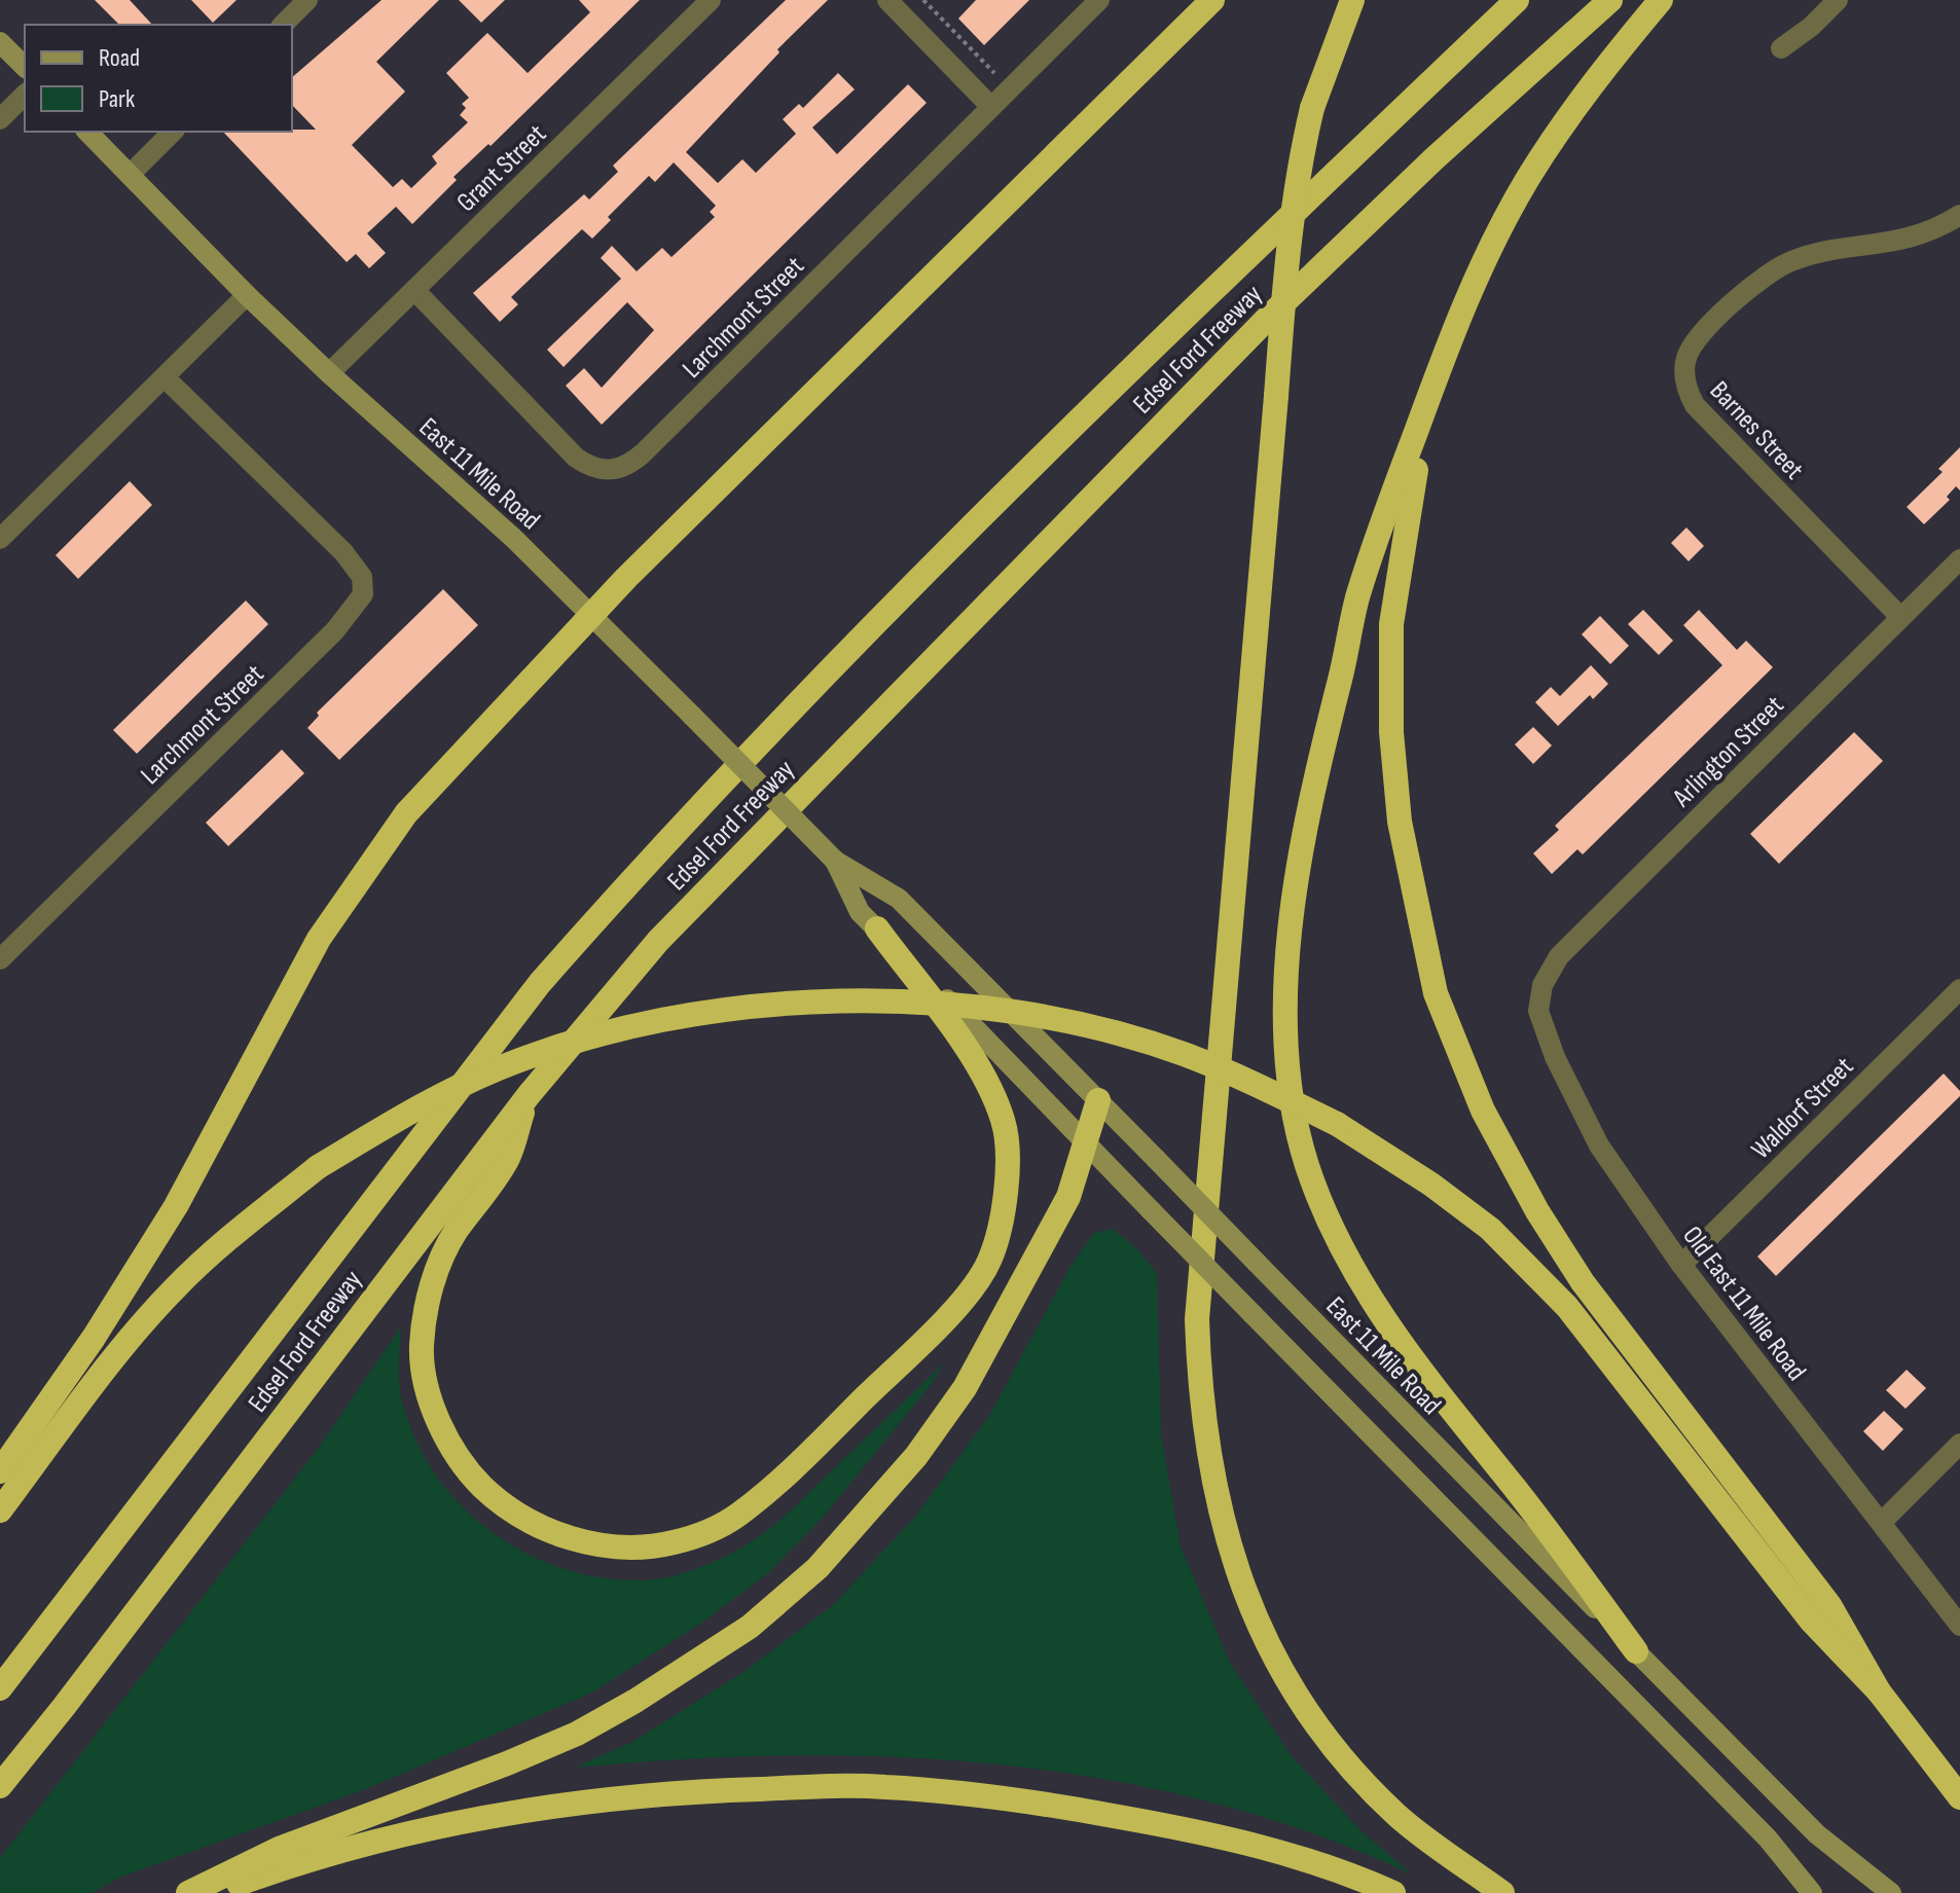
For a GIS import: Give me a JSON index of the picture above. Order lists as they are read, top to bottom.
{
  "streets": {
    "highway": ["Edsel Ford Freeway"],
    "main road": ["East 11 Mile Road"],
    "street": [
      "Grant Street",
      "Larchmont Street",
      "Barnes Street",
      "Arlington Street",
      "Waldorf Street",
      "Old East 11 Mile Road"
    ]
  },
  "crossings": [
    ["Grant Street", "Larchmont Street"],
    ["Grant Street", "East 11 Mile Road"],
    ["Barnes Street", "Arlington Street"],
    ["Arlington Street", "Old East 11 Mile Road"],
    ["Waldorf Street", "Old East 11 Mile Road"]
  ],
  "legend": ["Road", "Park"]
}
